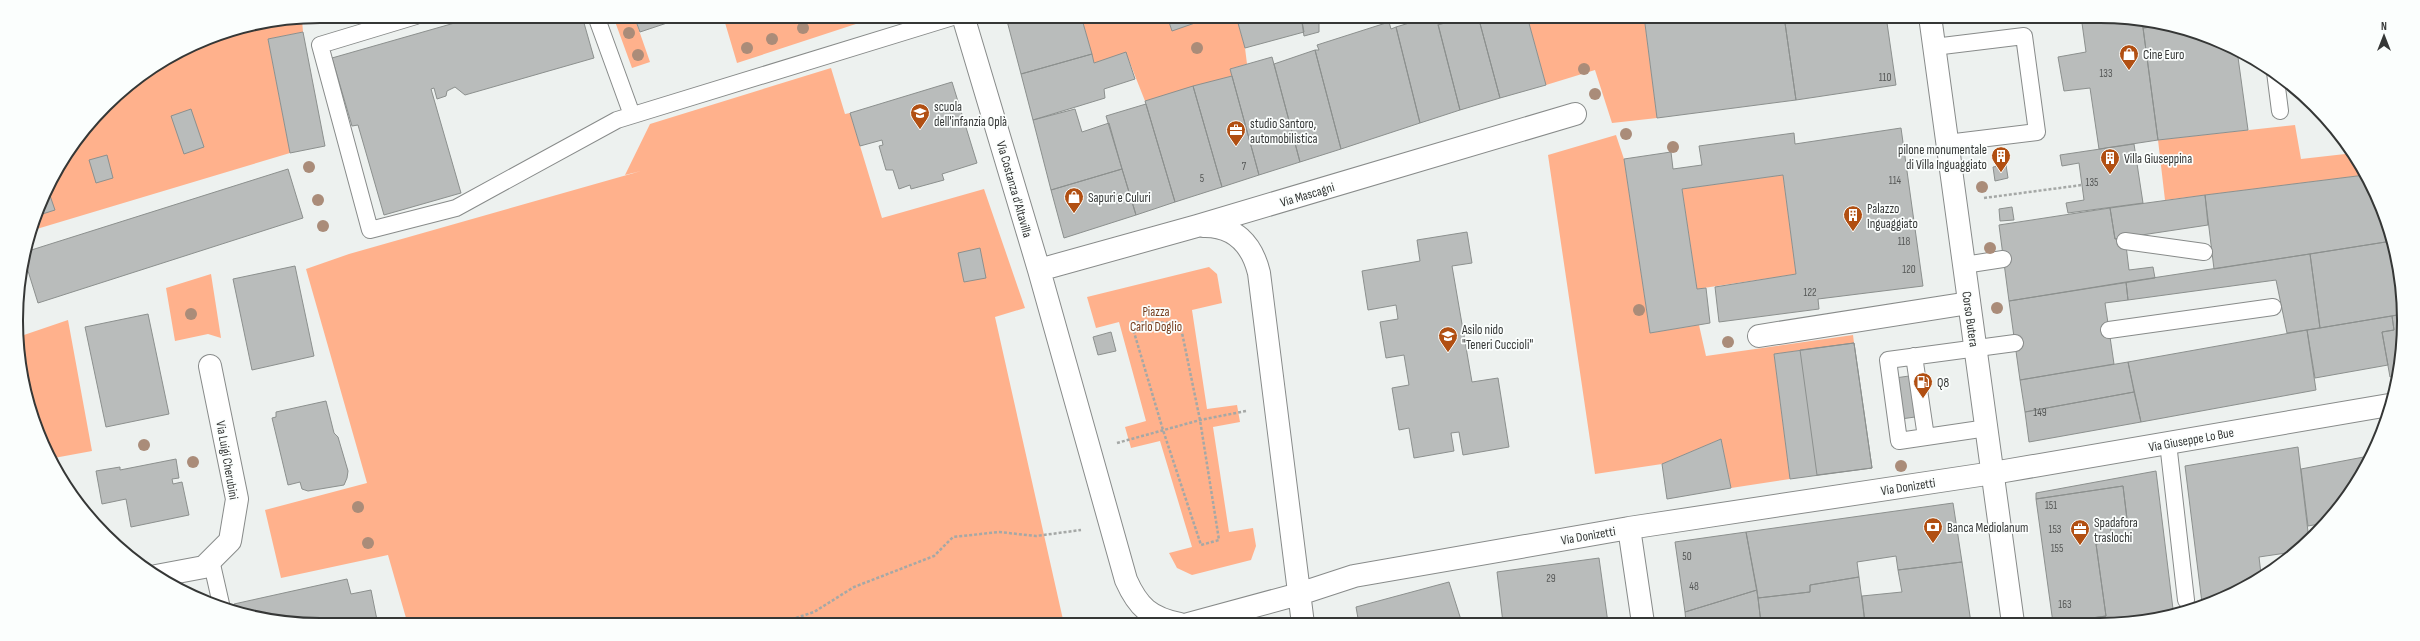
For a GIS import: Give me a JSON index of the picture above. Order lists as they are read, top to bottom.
{
  "streets": {
    "street": [
      "Via Costanza d'Altavilla",
      "Via Mascagni",
      "Corso Butera",
      "Via Giuseppe Lo Bue",
      "Via Luigi Cherubini",
      "Via Donizetti"
    ]
  },
  "crossings": [
    ["Via Costanza d'Altavilla", "Via Mascagni"],
    ["Corso Butera", "Via Giuseppe Lo Bue"],
    ["Corso Butera", "Via Donizetti"],
    ["Via Giuseppe Lo Bue", "Via Donizetti"]
  ],
  "parks": ["Piazza Carlo Doglio"],
  "places": {
    "shop": ["Cine Euro", "Sapuri e Culuri"],
    "school or university": ["scuola dell'infanzia Oplà", "Asilo nido \"Teneri Cuccioli\""],
    "office": ["studio Santoro, automobilistica", "Spadafora traslochi"],
    "building": ["pilone monumentale di Villa Inguaggiato", "Villa Giuseppina", "Palazzo Inguaggiato"],
    "fuel station": ["Q8"],
    "bank": ["Banca Mediolanum"]
  },
  "house_numbers": [
    "133",
    "110",
    "7",
    "5",
    "114",
    "135",
    "118",
    "120",
    "122",
    "149",
    "151",
    "153",
    "155",
    "50",
    "29",
    "48",
    "163"
  ],
  "north": "top"
}
